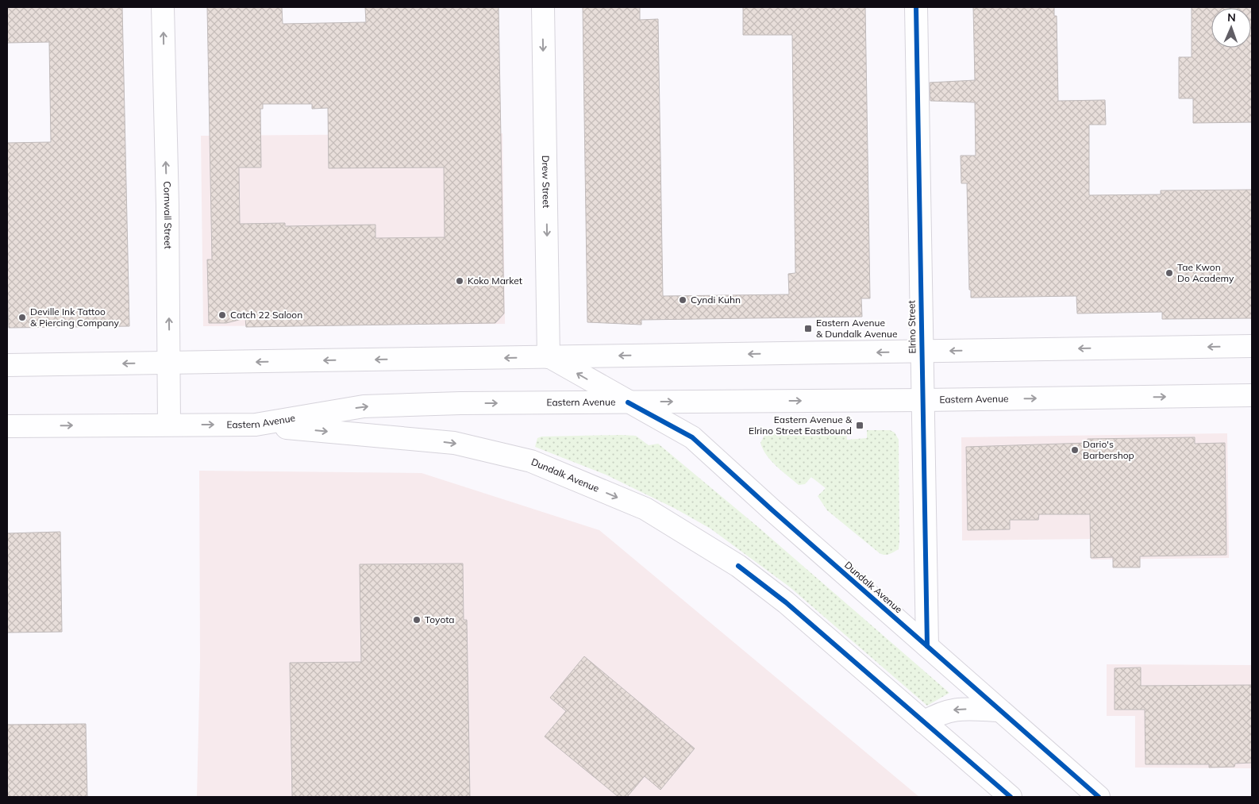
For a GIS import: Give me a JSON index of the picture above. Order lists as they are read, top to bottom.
{
  "streets": {
    "main road": [
      "Drew Street",
      "Cornwall Street",
      "Elrino Street",
      "Eastern Avenue",
      "Dundalk Avenue"
    ]
  },
  "crossings": [
    ["Drew Street", "Dundalk Avenue"],
    ["Cornwall Street", "Eastern Avenue"],
    ["Elrino Street", "Eastern Avenue"],
    ["Elrino Street", "Dundalk Avenue"],
    ["Eastern Avenue", "Dundalk Avenue"]
  ],
  "one_way": ["Drew Street", "Cornwall Street"],
  "places": {
    "other": [
      "Tae Kwon Do Academy",
      "Koko Market",
      "Cyndi Kuhn",
      "Catch 22 Saloon",
      "Deville Ink Tattoo & Piercing Company",
      "Dario's Barbershop",
      "Toyota"
    ],
    "transit": ["Eastern Avenue & Dundalk Avenue", "Eastern Avenue & Elrino Street Eastbound"]
  },
  "north": "top"
}
